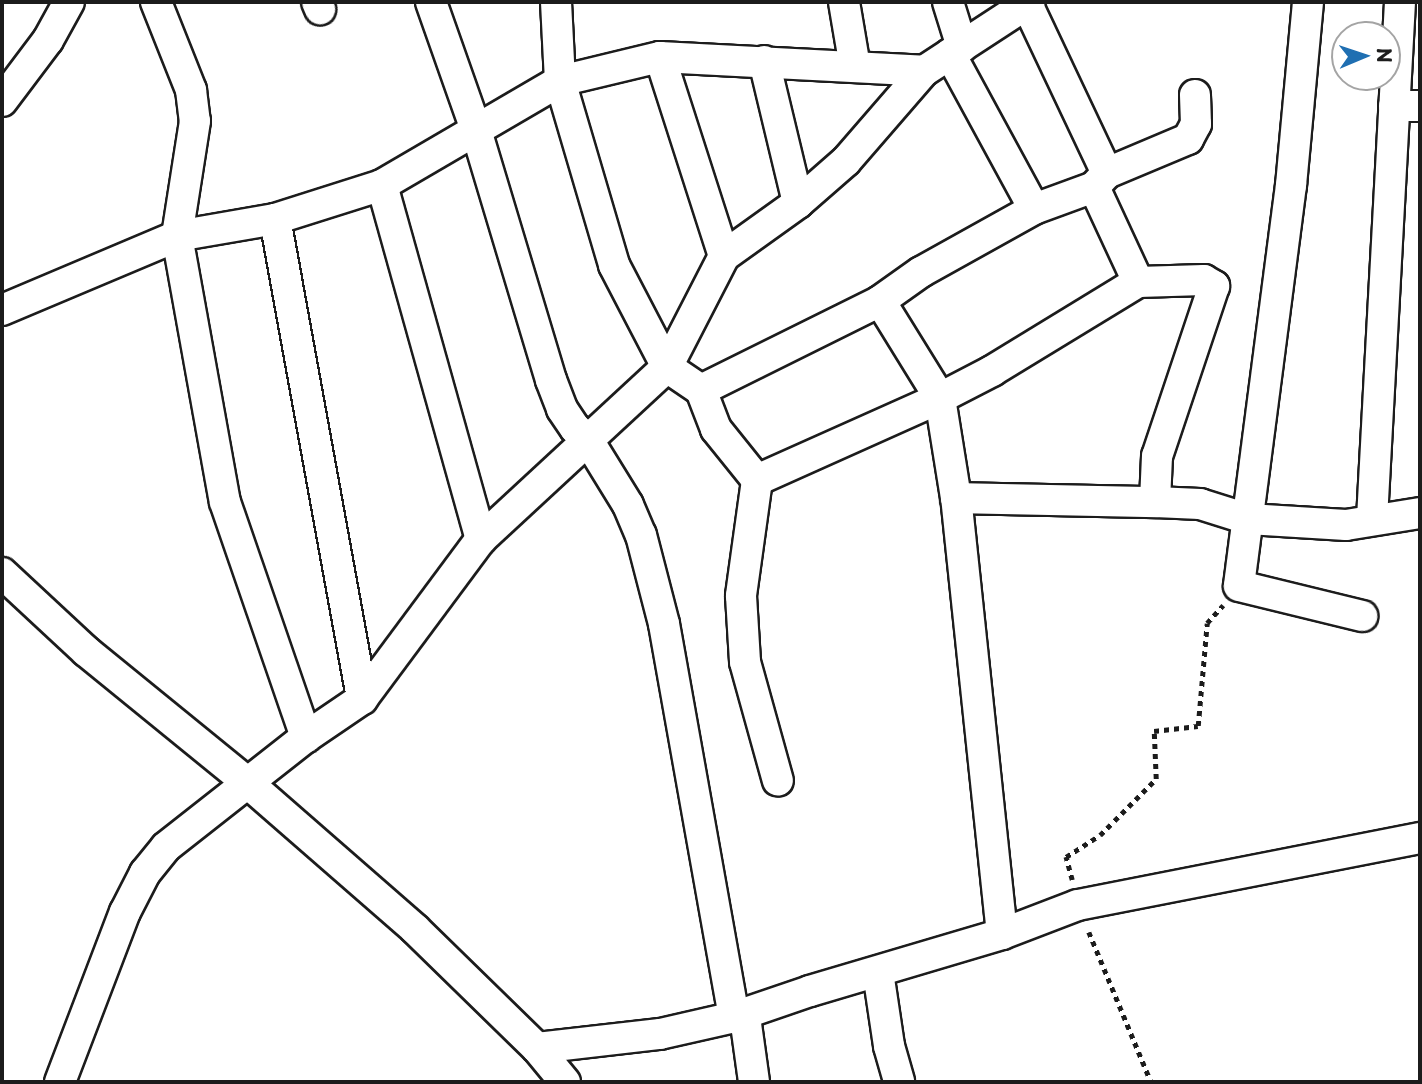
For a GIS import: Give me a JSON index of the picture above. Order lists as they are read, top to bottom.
{
  "north": "right"
}
